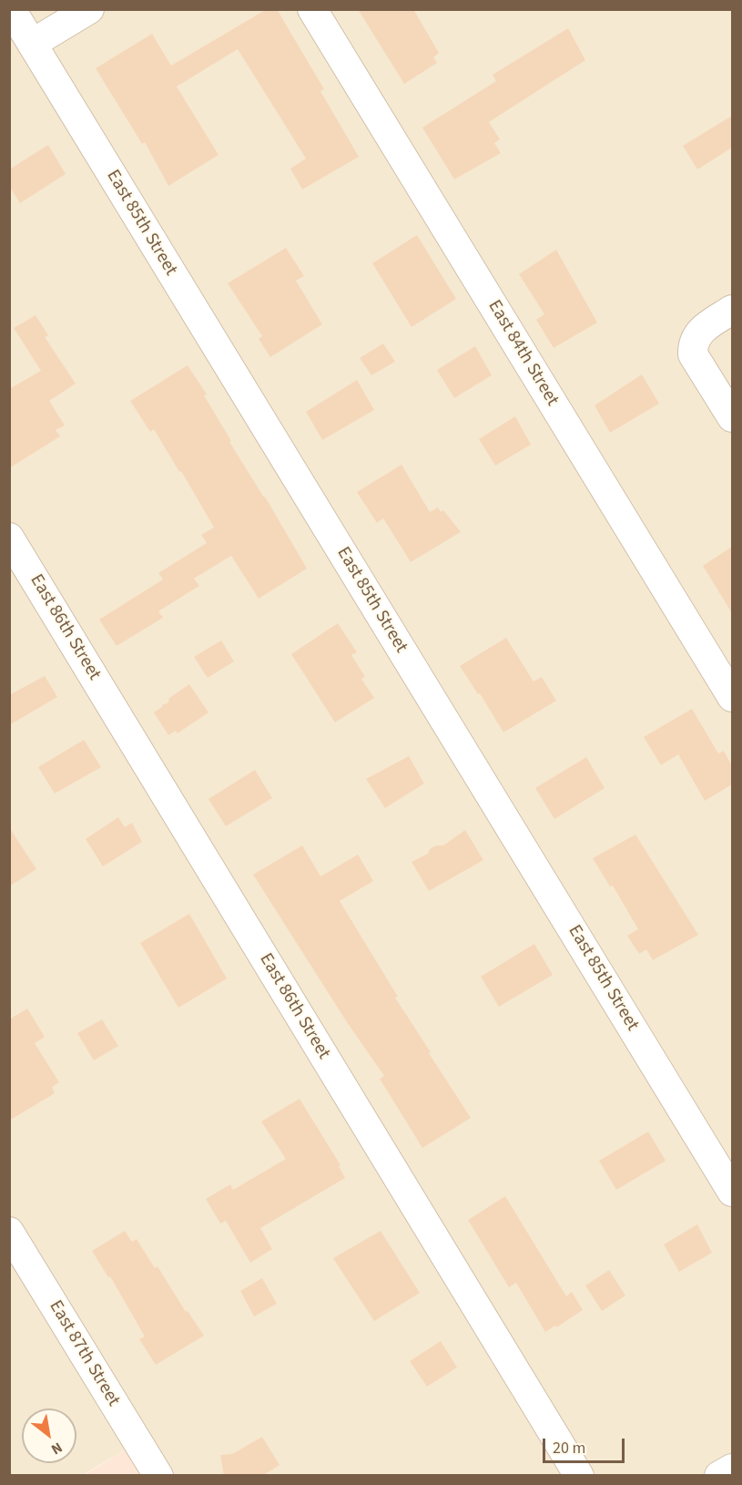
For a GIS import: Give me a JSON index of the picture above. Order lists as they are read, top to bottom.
{
  "streets": {
    "street": [
      "East 85th Street",
      "East 84th Street",
      "East 86th Street",
      "East 87th Street"
    ]
  },
  "scale_bar": "20 m",
  "north": "bottom right"
}
